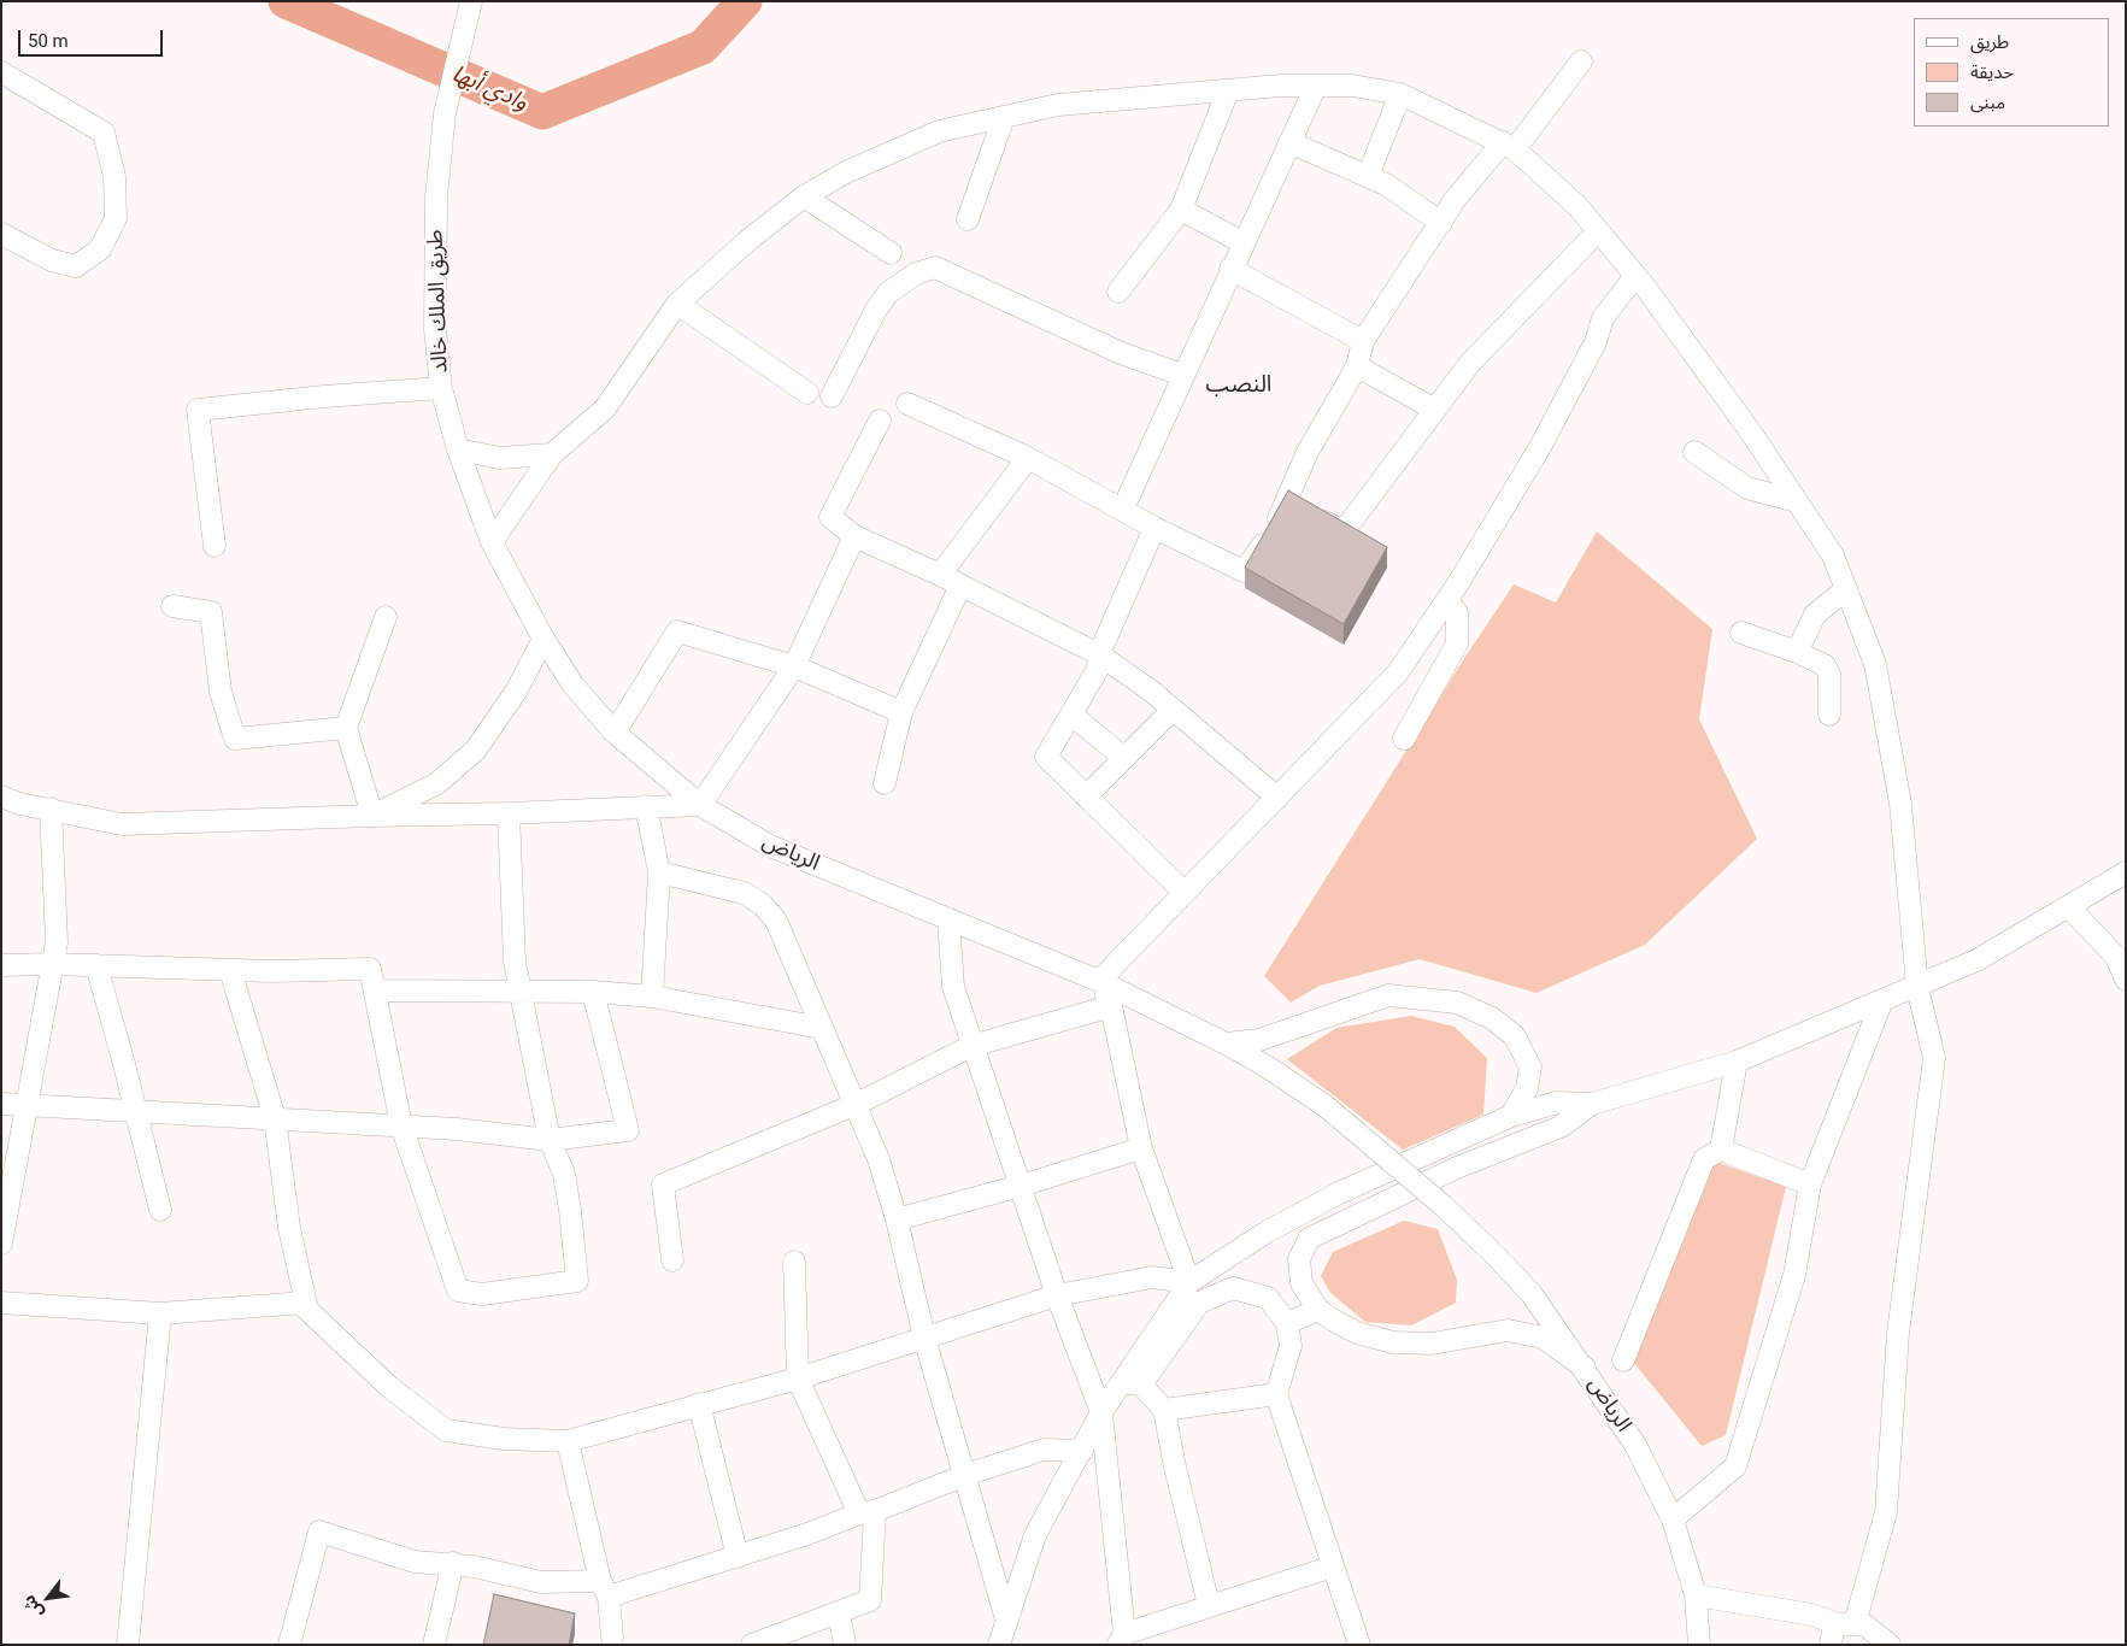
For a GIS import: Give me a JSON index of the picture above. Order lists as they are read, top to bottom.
{
  "streets": {
    "street": ["طريق الملك خالد", "الرياض"]
  },
  "crossings": [
    ["طريق الملك خالد", "الرياض"]
  ],
  "districts": ["النصب"],
  "water": ["وادي أبها"],
  "legend": ["طريق", "حديقة", "مبنى"],
  "scale_bar": "50 m",
  "north": "bottom left"
}
